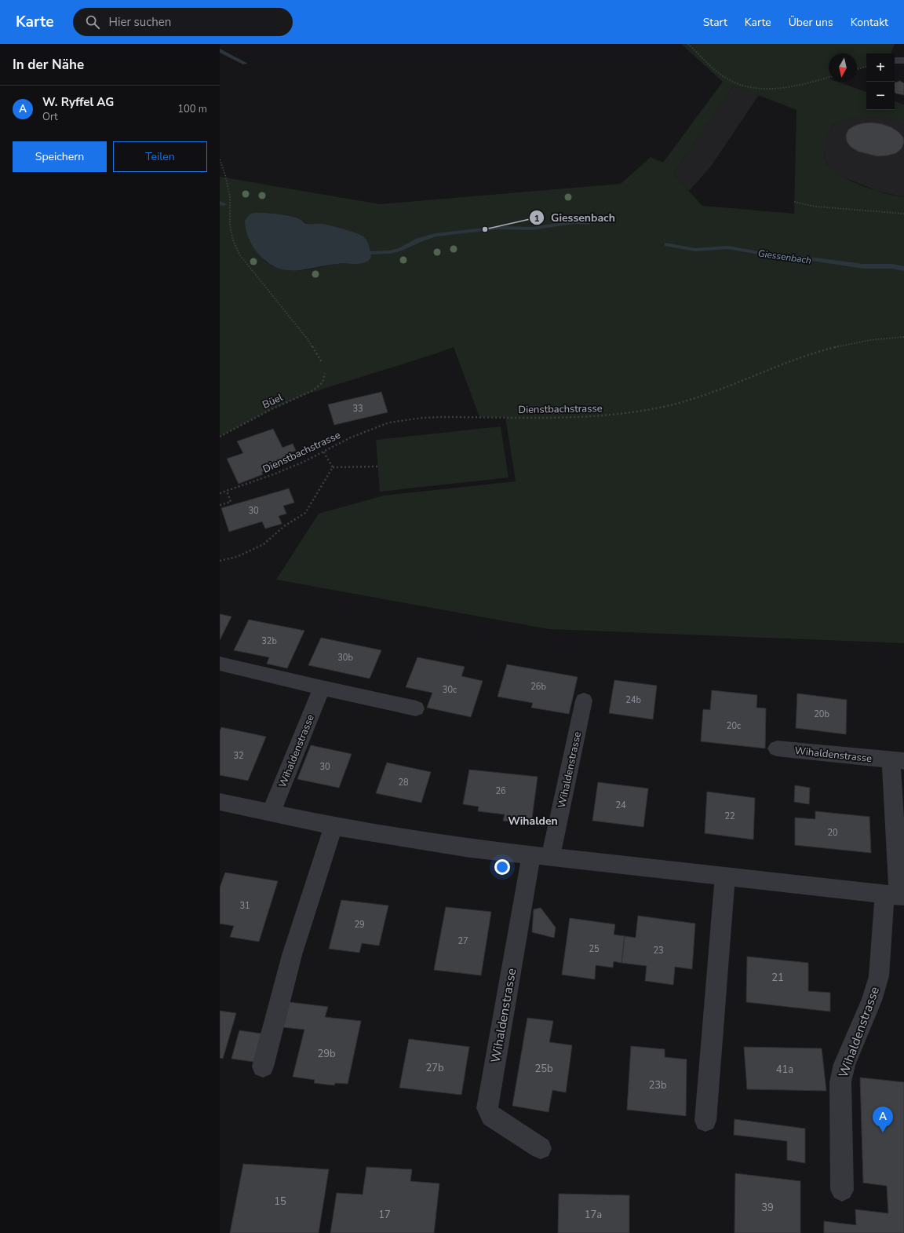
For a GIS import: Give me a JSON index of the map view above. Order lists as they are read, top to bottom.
{
  "streets": {
    "street": ["Wihaldenstrasse"],
    "path": ["Büel", "Dienstbachstrasse"]
  },
  "districts": ["Wihalden"],
  "water": ["Giessenbach"],
  "places": ["Giessenbach"],
  "house_numbers": [
    "33",
    "30",
    "32b",
    "30b",
    "26b",
    "30c",
    "24b",
    "20b",
    "20c",
    "32",
    "30",
    "28",
    "26",
    "24",
    "22",
    "20",
    "31",
    "29",
    "27",
    "25",
    "23",
    "21",
    "29b",
    "27b",
    "25b",
    "41a",
    "23b",
    "15",
    "39",
    "17",
    "17a"
  ],
  "north": "bottom",
  "page": {
    "header": "Karte",
    "search": "Hier suchen",
    "nav": [
      "Start",
      "Karte",
      "Über uns",
      "Kontakt"
    ],
    "heading": "In der Nähe",
    "map_buttons": ["+", "−"],
    "list": [
      {
        "mark": "A",
        "name": "W. Ryffel AG",
        "note": "Ort",
        "value": "100 m"
      }
    ],
    "buttons": ["Speichern", "Teilen"],
    "pins": "A"
  }
}
